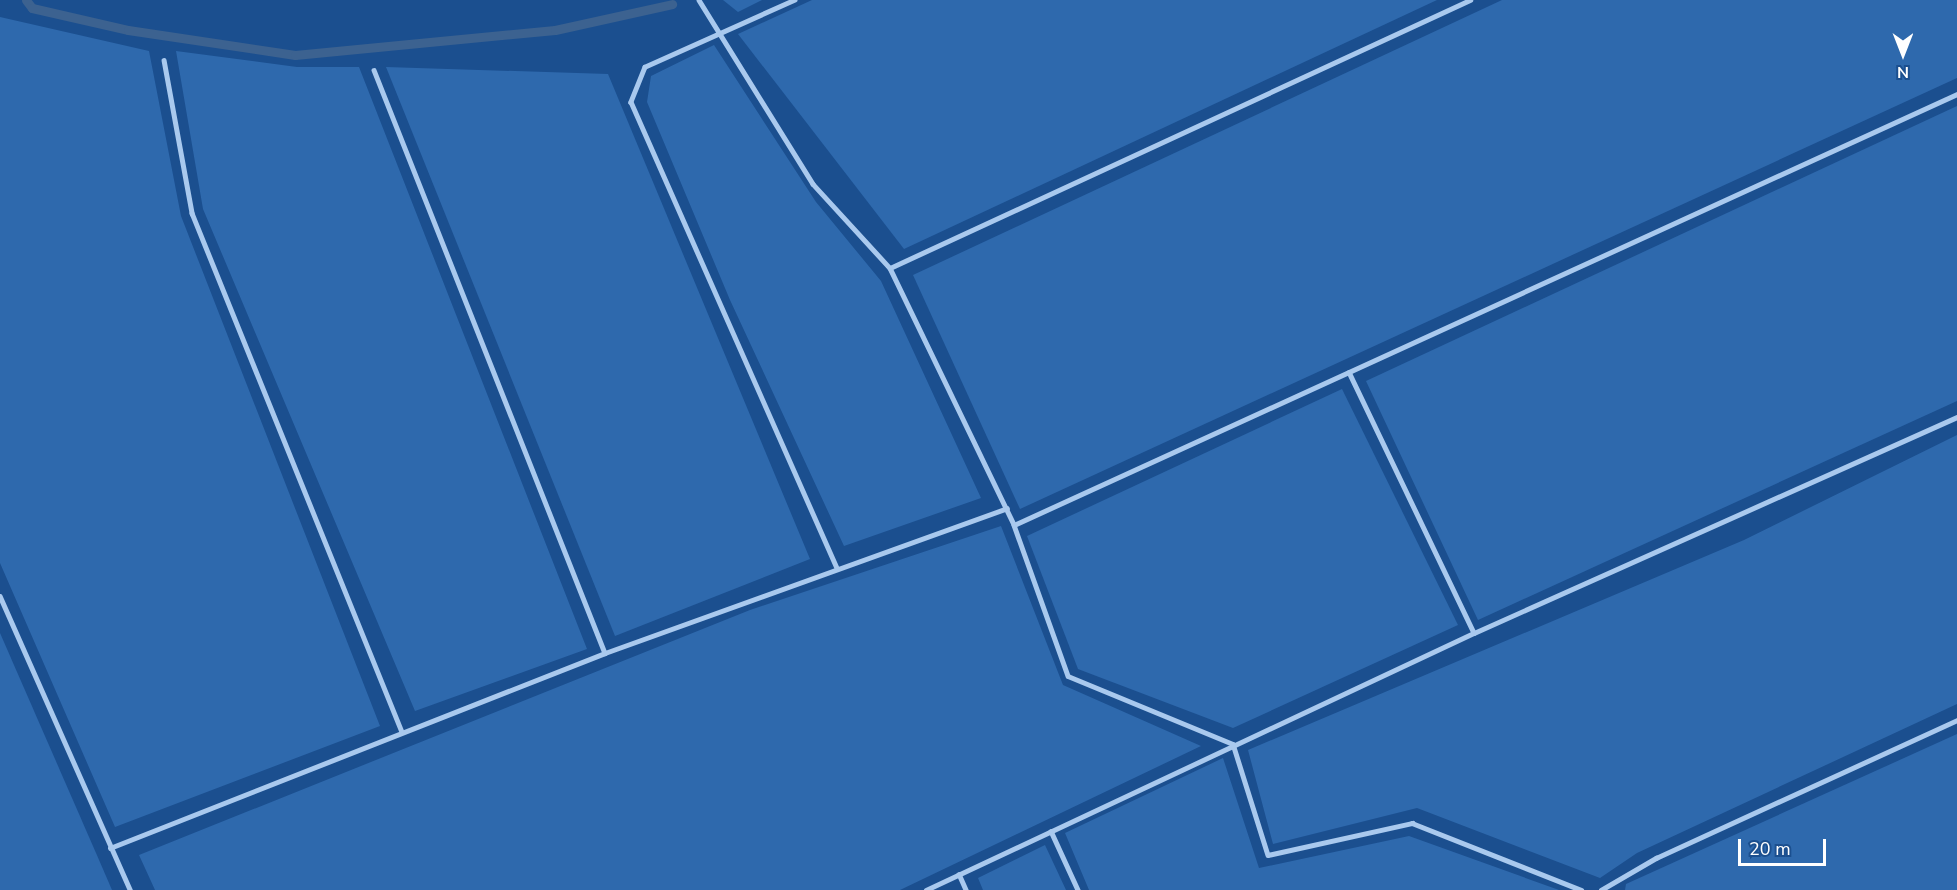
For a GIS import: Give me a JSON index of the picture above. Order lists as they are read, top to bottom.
{
  "scale_bar": "20 m",
  "north": "bottom"
}
